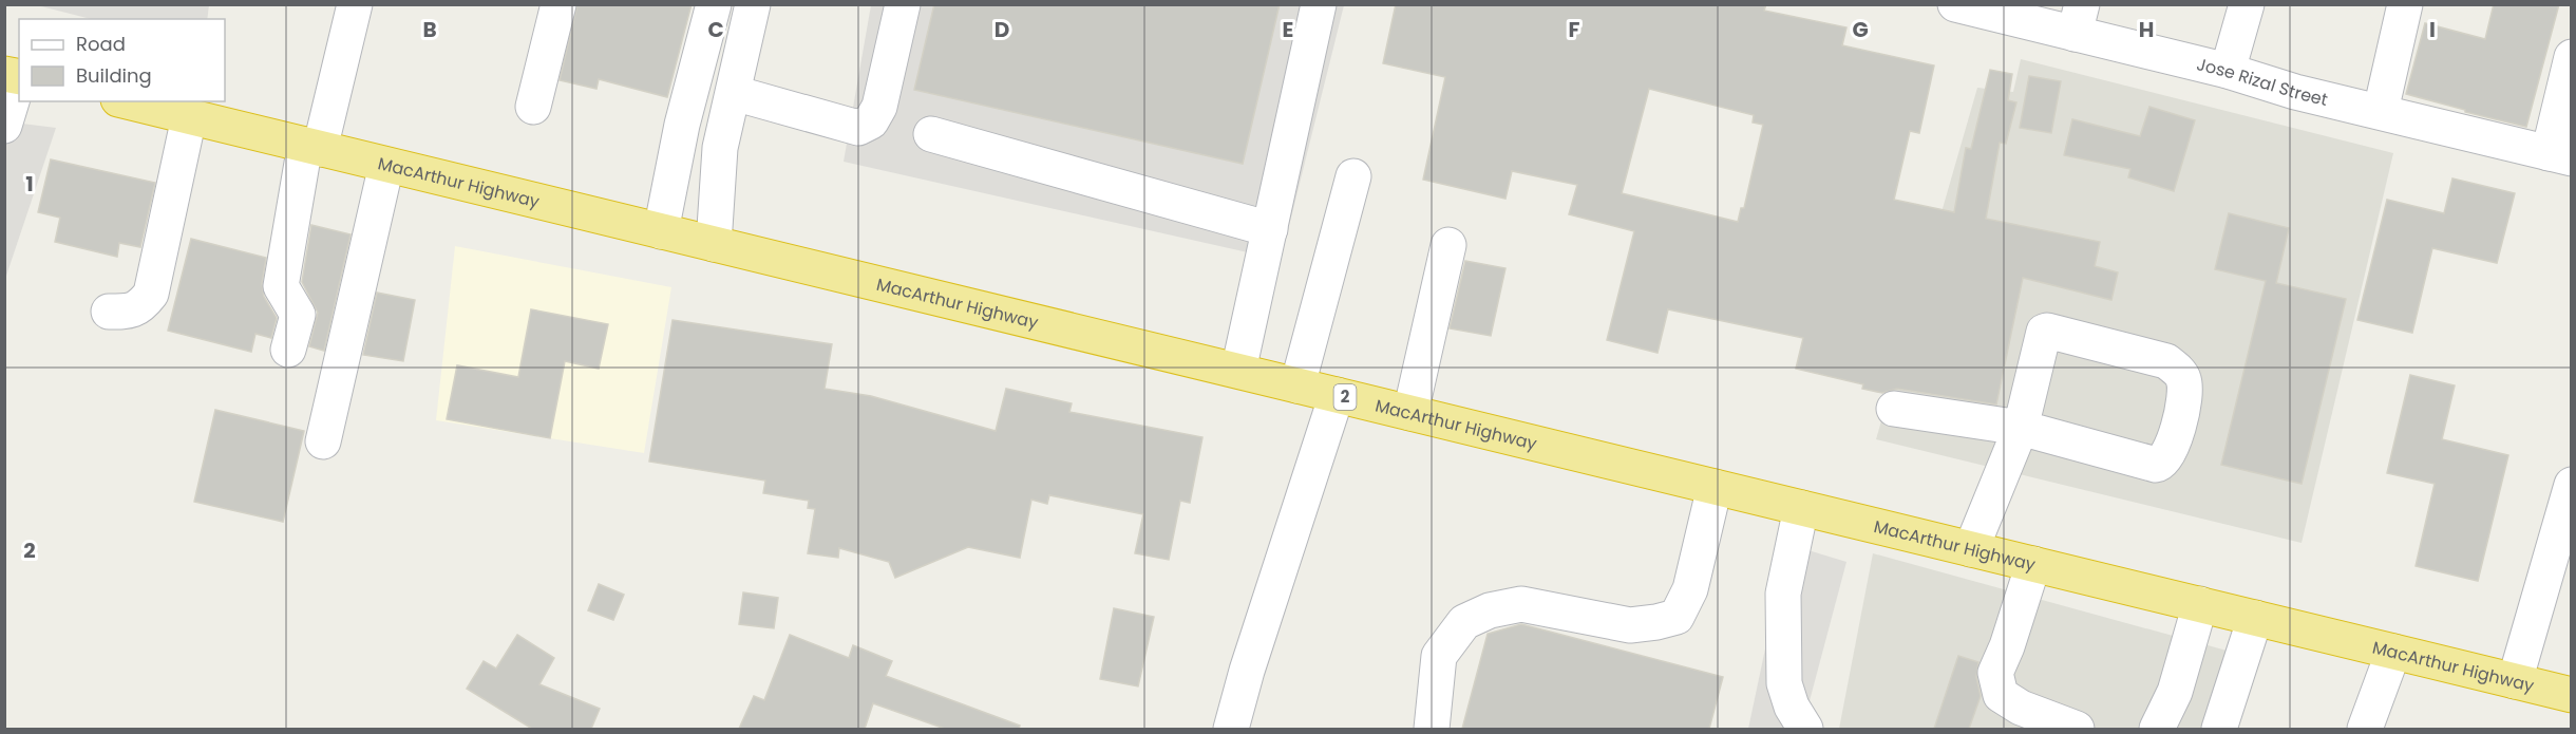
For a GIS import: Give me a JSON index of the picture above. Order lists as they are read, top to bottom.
{
  "streets": {
    "highway": ["MacArthur Highway", "2"],
    "street": ["Jose Rizal Street"]
  },
  "legend": ["Road", "Building"],
  "grid": {
    "columns": [
      "B",
      "C",
      "D",
      "E",
      "F",
      "G",
      "H",
      "I"
    ],
    "rows": ["1", "2"]
  }
}
